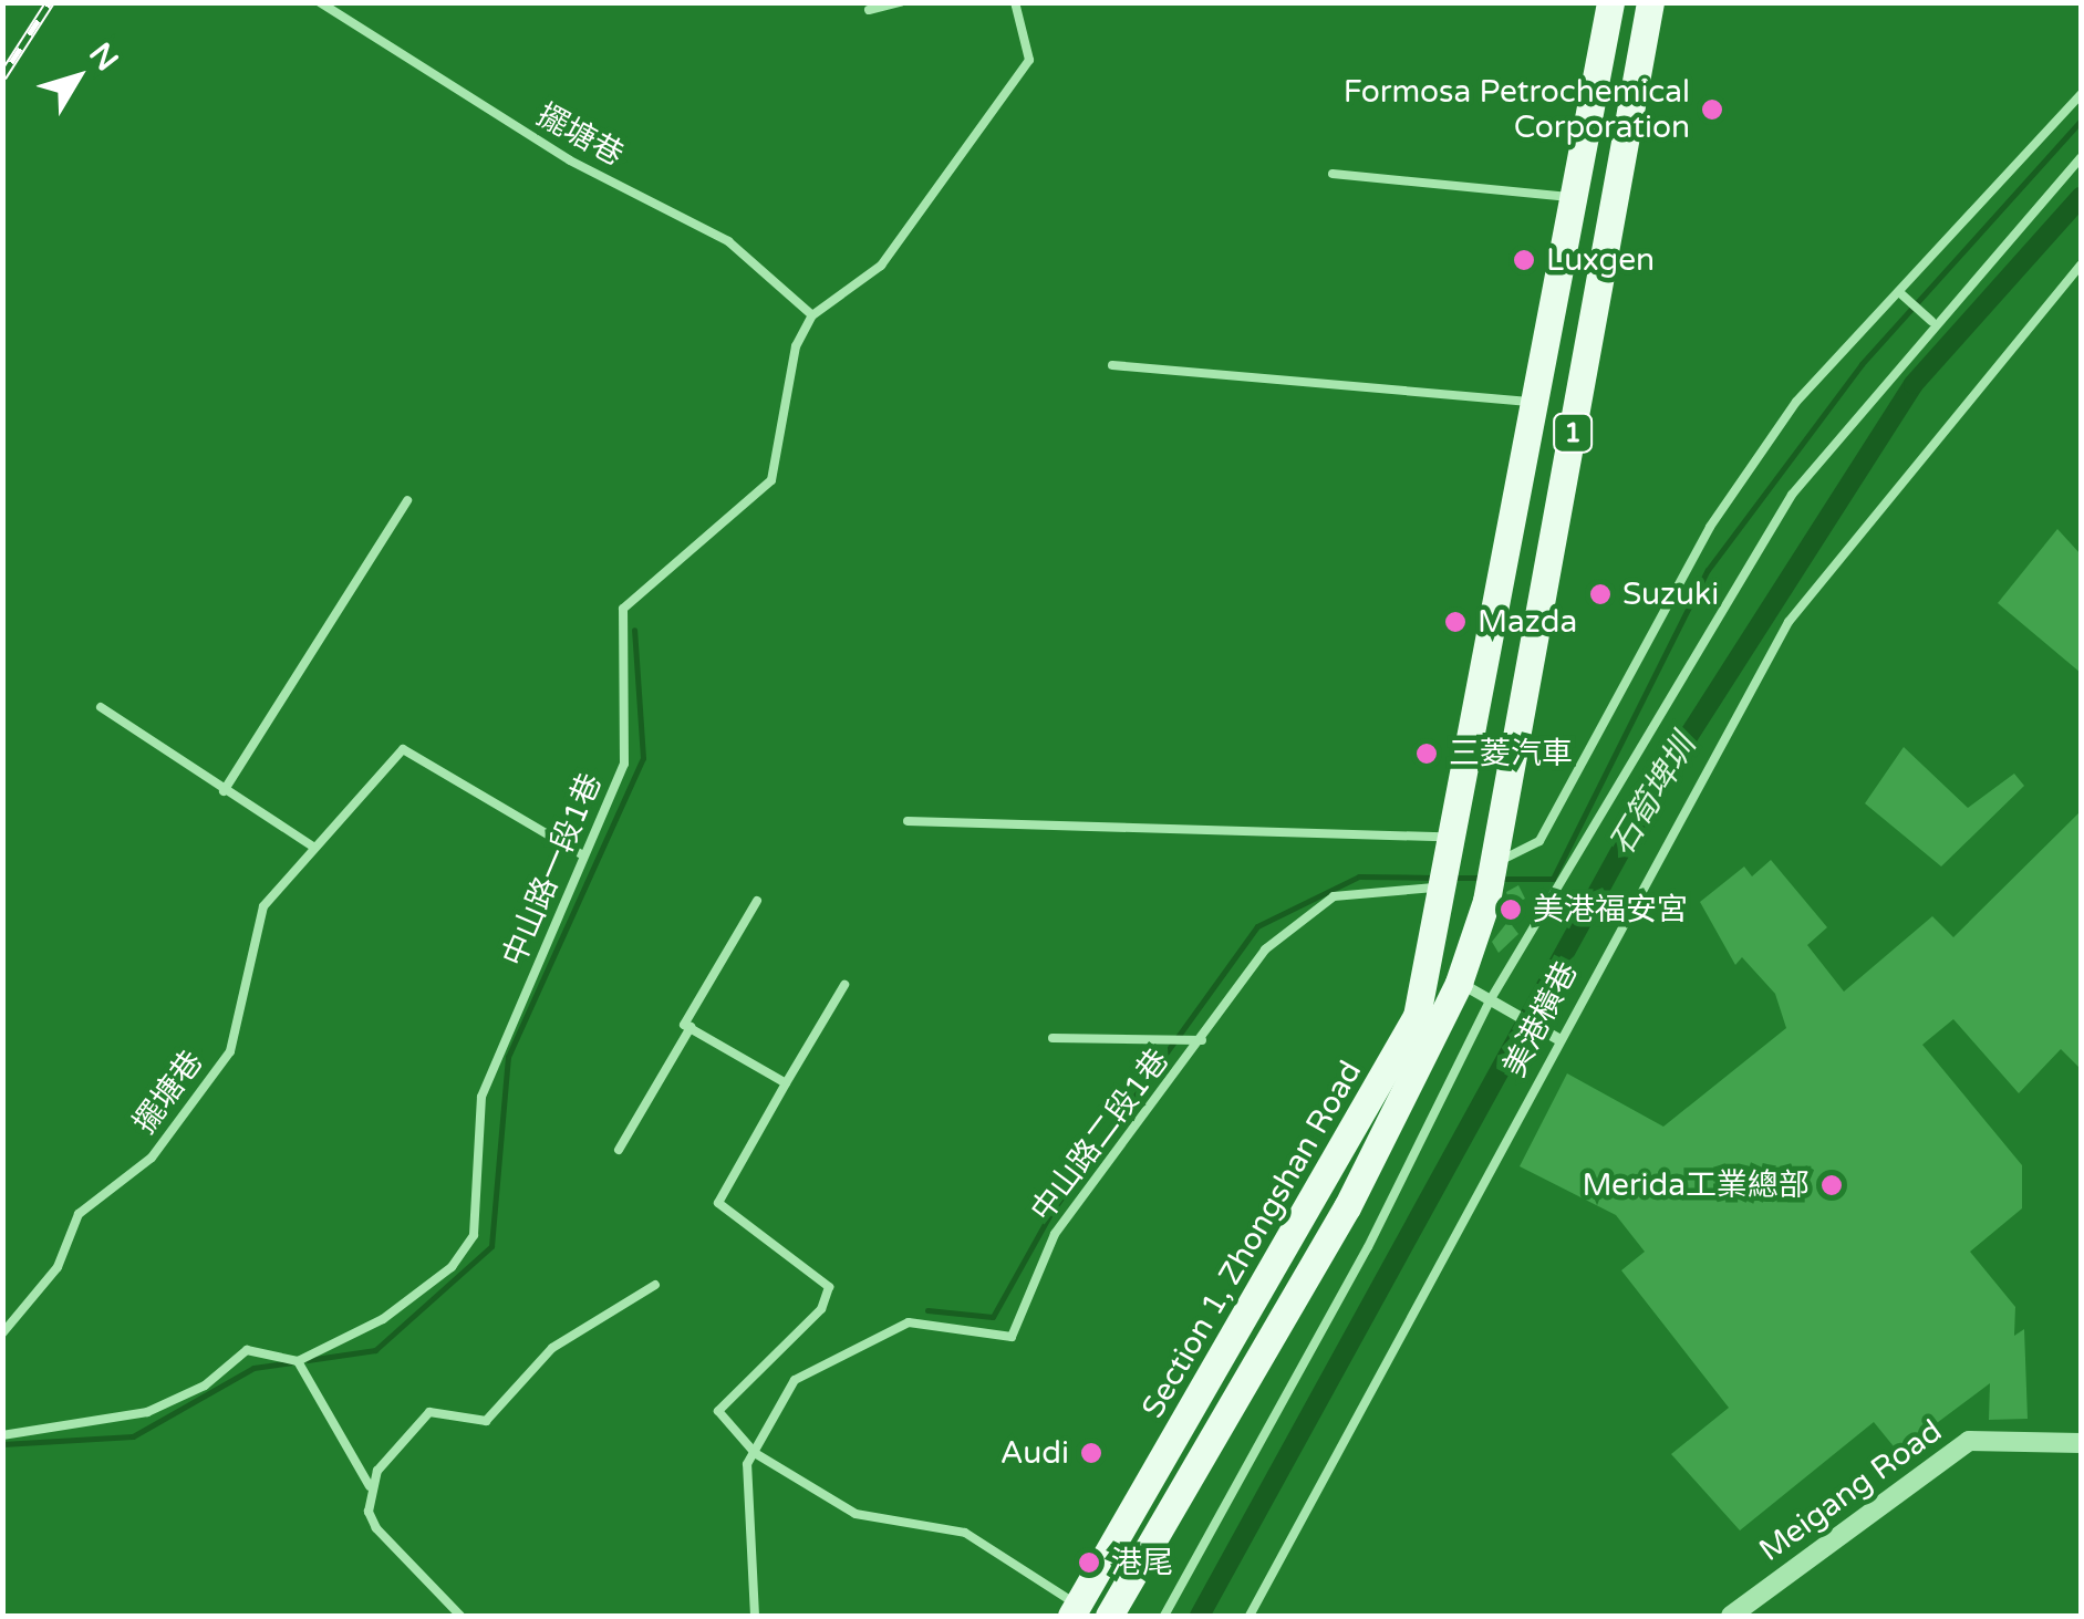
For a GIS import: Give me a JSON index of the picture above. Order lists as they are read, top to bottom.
{
  "streets": {
    "main road": ["1", "Section 1, Zhongshan Road"],
    "street": ["Meigang Road"],
    "lane": [
      "擺塘巷",
      "中山路一段1巷",
      "美港橫巷",
      "中山路二段1巷"
    ]
  },
  "crossings": [
    ["擺塘巷", "中山路一段1巷"],
    ["1", "中山路二段1巷"],
    ["1", "Section 1, Zhongshan Road"],
    ["中山路二段1巷", "Section 1, Zhongshan Road"]
  ],
  "water": ["石筍埤圳"],
  "places": [
    "Formosa Petrochemical Corporation",
    "Luxgen",
    "Suzuki",
    "Mazda",
    "三菱汽車",
    "美港福安宮",
    "Merida工業總部",
    "Audi",
    "港尾"
  ],
  "north": "top right"
}
